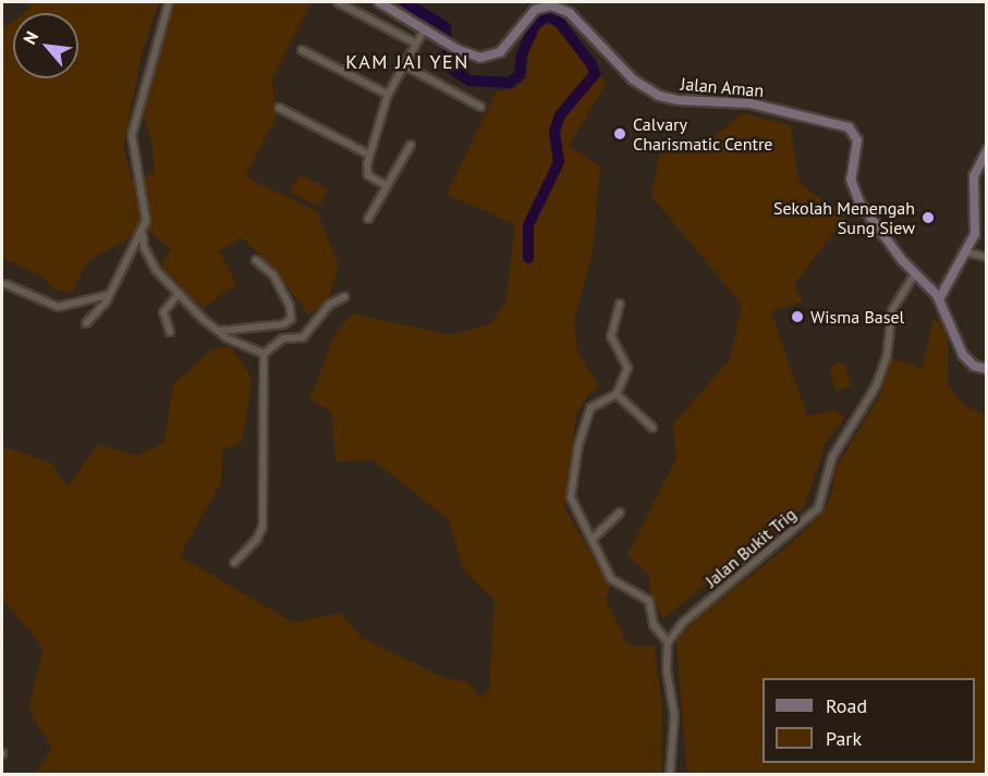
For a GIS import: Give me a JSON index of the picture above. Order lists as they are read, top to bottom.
{
  "streets": {
    "street": ["Jalan Aman", "Jalan Bukit Trig"]
  },
  "crossings": [
    ["Jalan Aman", "Jalan Bukit Trig"]
  ],
  "districts": ["KAM JAI YEN"],
  "places": ["Calvary Charismatic Centre", "Sekolah Menengah Sung Siew", "Wisma Basel"],
  "legend": ["Road", "Park"],
  "north": "top left"
}
